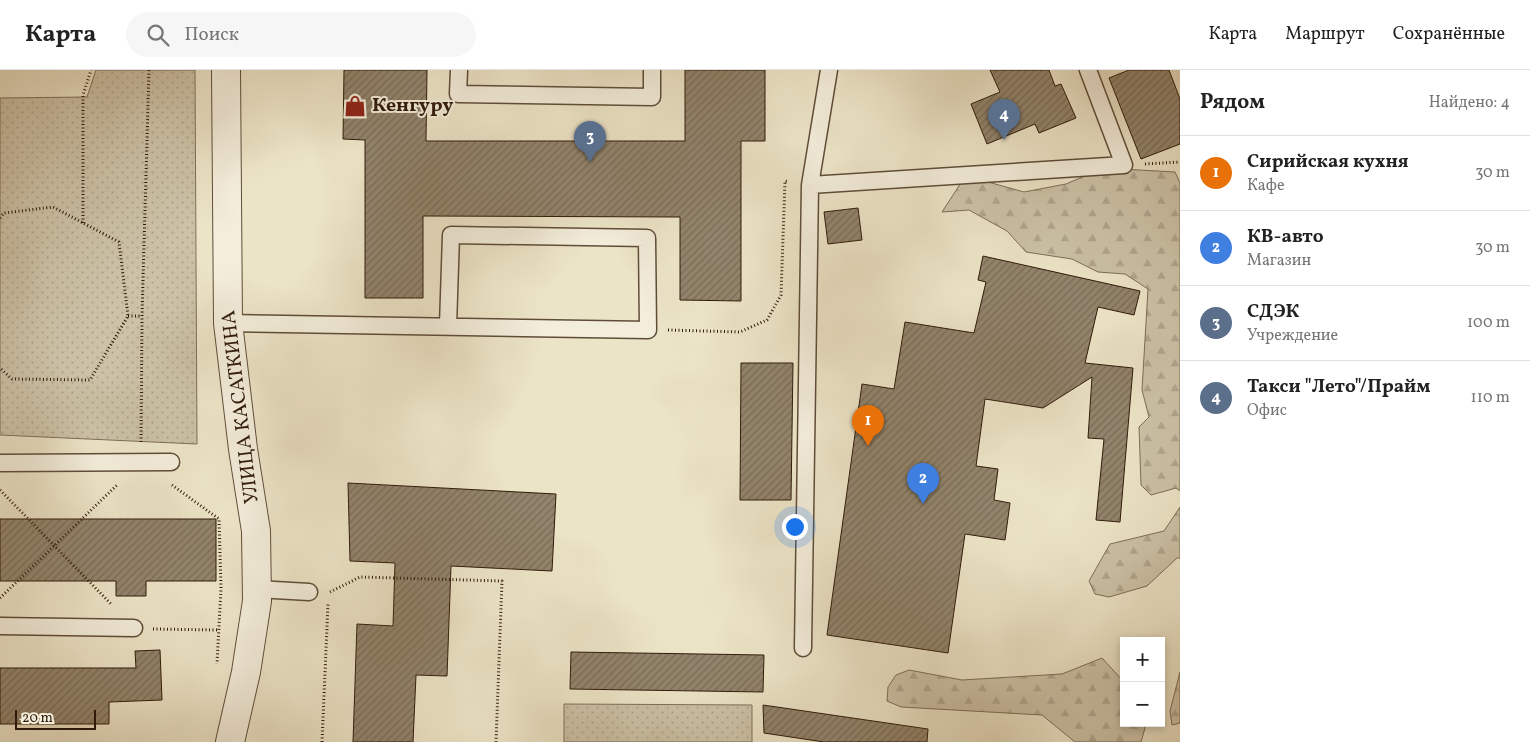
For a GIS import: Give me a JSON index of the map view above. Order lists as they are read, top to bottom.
{
  "streets": {
    "street": ["УЛИЦА КАСАТКИНА"]
  },
  "places": {
    "shop": ["Кенгуру"]
  },
  "scale_bar": "20 m",
  "page": {
    "header": "Карта",
    "search": "Поиск",
    "nav": ["Карта", "Маршрут", "Сохранённые"],
    "heading": ["Рядом", "Найдено: 4"],
    "pins": [
      "4",
      "3",
      "1",
      "2"
    ],
    "list": [
      {
        "mark": "1",
        "name": "Сирийская кухня",
        "note": "Кафе",
        "value": "30 m"
      },
      {
        "mark": "2",
        "name": "КВ-авто",
        "note": "Магазин",
        "value": "30 m"
      },
      {
        "mark": "3",
        "name": "СДЭК",
        "note": "Учреждение",
        "value": "100 m"
      },
      {
        "mark": "4",
        "name": "Такси \"Лето\"/Прайм",
        "note": "Офис",
        "value": "110 m"
      }
    ],
    "map_buttons": ["+", "−"],
    "scale": "20 m"
  }
}
